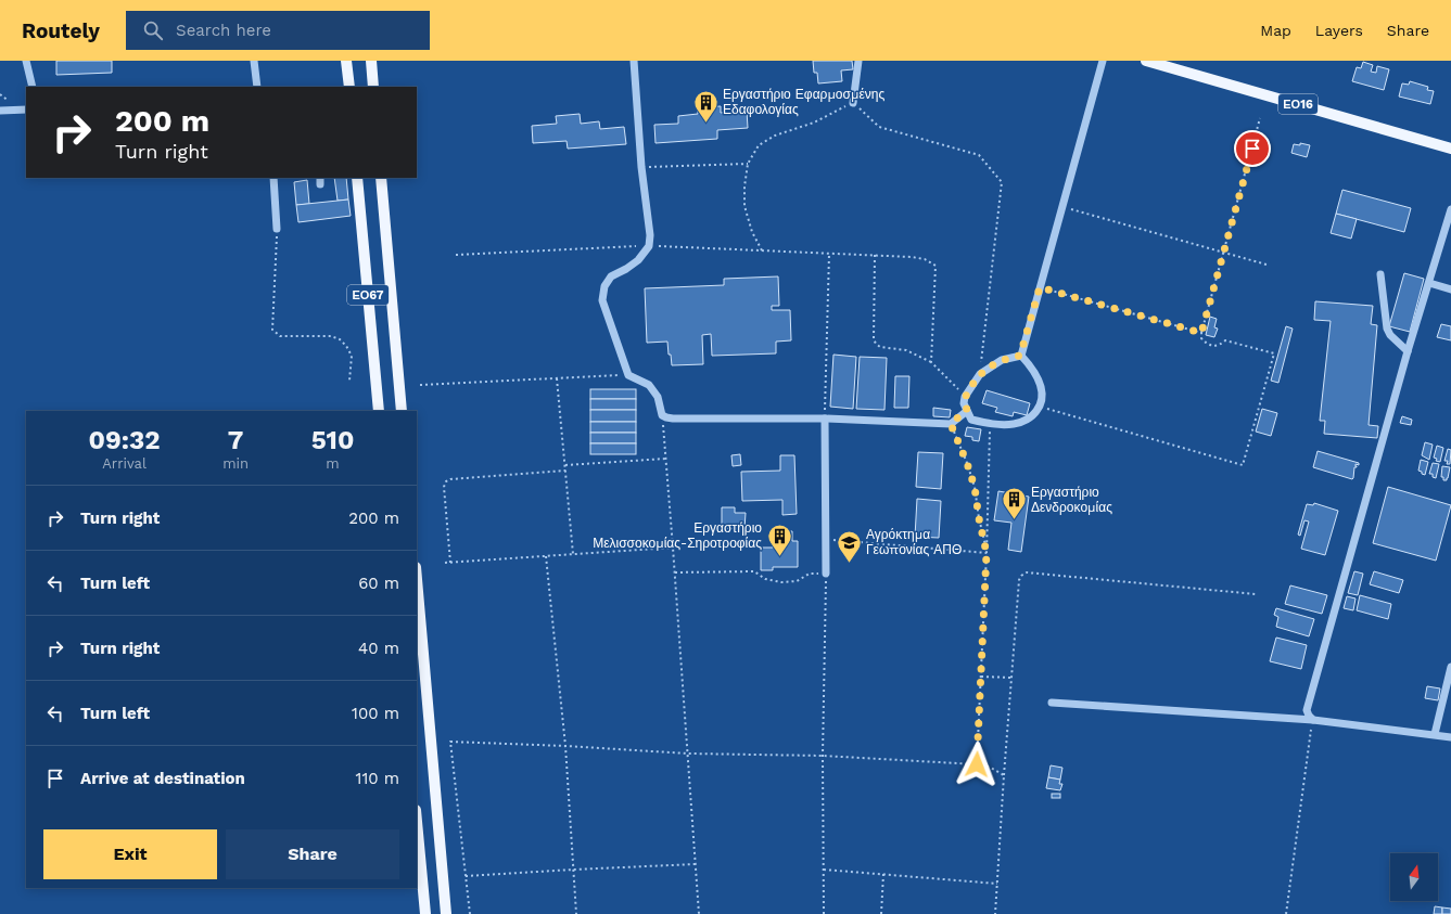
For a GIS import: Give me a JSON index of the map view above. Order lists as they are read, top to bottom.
{
  "streets": {
    "main road": ["ΕΟ16", "ΕΟ67"]
  },
  "places": {
    "building": ["Εργαστήριο Εφαρμοσμένης Εδαφολογίας", "Εργαστήριο Δενδροκομίας", "Εργαστήριο Μελισσοκομίας-Σηροτροφίας"],
    "school or university": ["Αγρόκτημα Γεωπονίας ΑΠΘ"]
  },
  "north": "top",
  "page": {
    "header": "Routely",
    "search": "Search here",
    "nav": ["Map", "Layers", "Share"],
    "turn": ["200 m", "Turn right"],
    "eta": [
      "09:32",
      "Arrival",
      "7",
      "min",
      "510",
      "m"
    ],
    "list": [
      {
        "name": "Turn right",
        "value": "200 m"
      },
      {
        "name": "Turn left",
        "value": "60 m"
      },
      {
        "name": "Turn right",
        "value": "40 m"
      },
      {
        "name": "Turn left",
        "value": "100 m"
      },
      {
        "name": "Arrive at destination",
        "value": "110 m"
      }
    ],
    "buttons": ["Exit", "Share"]
  }
}
